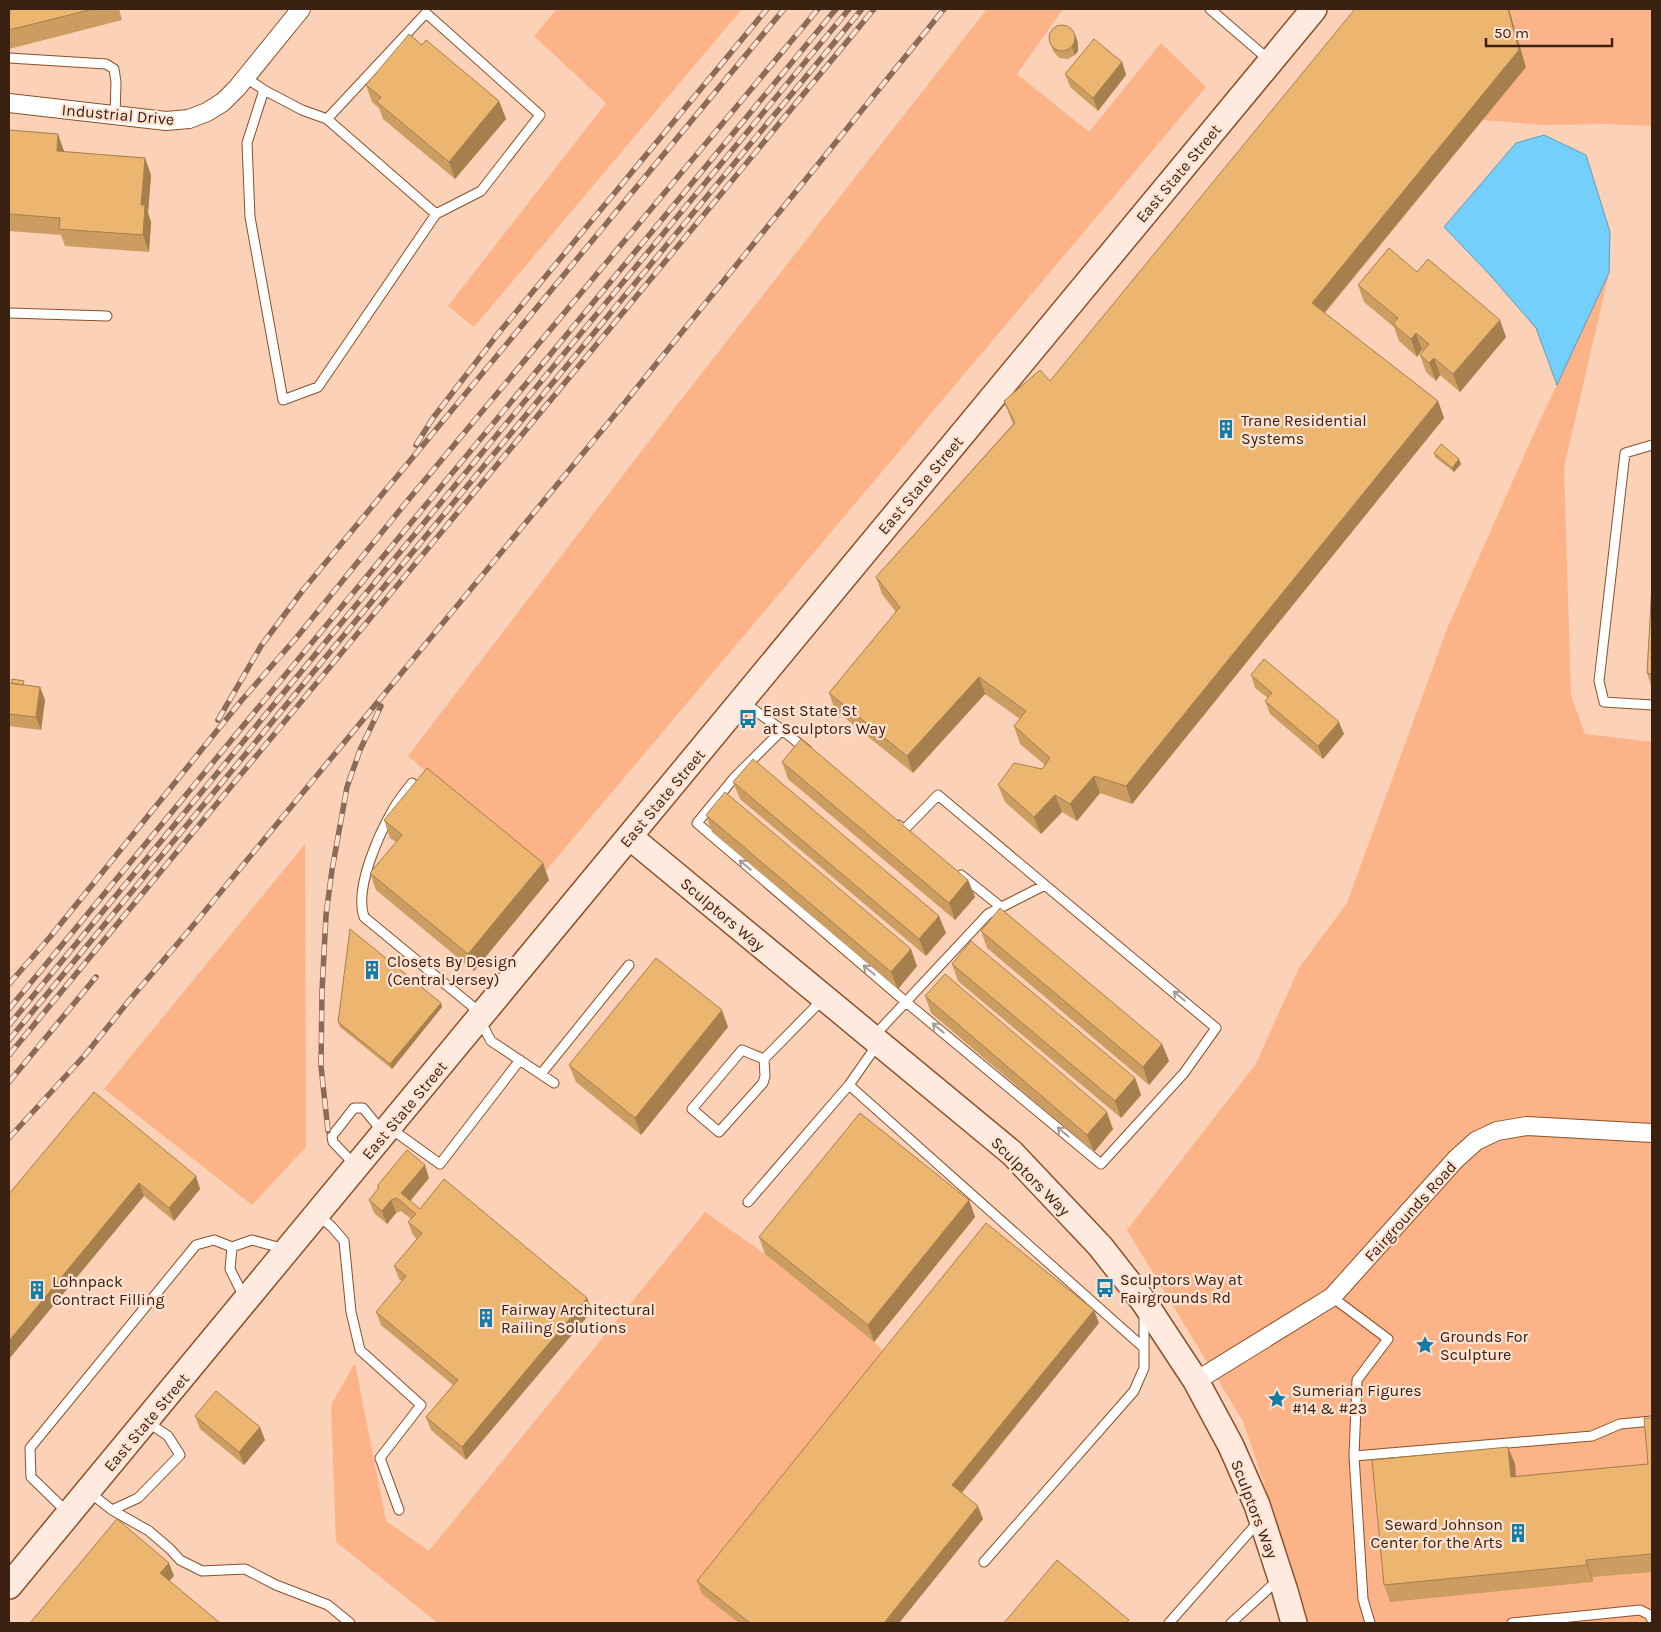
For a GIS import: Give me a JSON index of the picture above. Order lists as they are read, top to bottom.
{
  "streets": {
    "street": [
      "Industrial Drive",
      "East State Street",
      "Sculptors Way",
      "Fairgrounds Road"
    ]
  },
  "crossings": [
    ["East State Street", "Sculptors Way"],
    ["Sculptors Way", "Fairgrounds Road"]
  ],
  "places": {
    "building": [
      "Trane Residential Systems",
      "Closets By Design (Central Jersey)",
      "Lohnpack Contract Filling",
      "Fairway Architectural Railing Solutions",
      "Seward Johnson Center for the Arts"
    ],
    "bus stop": ["East State St at Sculptors Way", "Sculptors Way at Fairgrounds Rd"],
    "place": ["Grounds For Sculpture", "Sumerian Figures #14 & #23"]
  },
  "scale_bar": "50 m"
}
